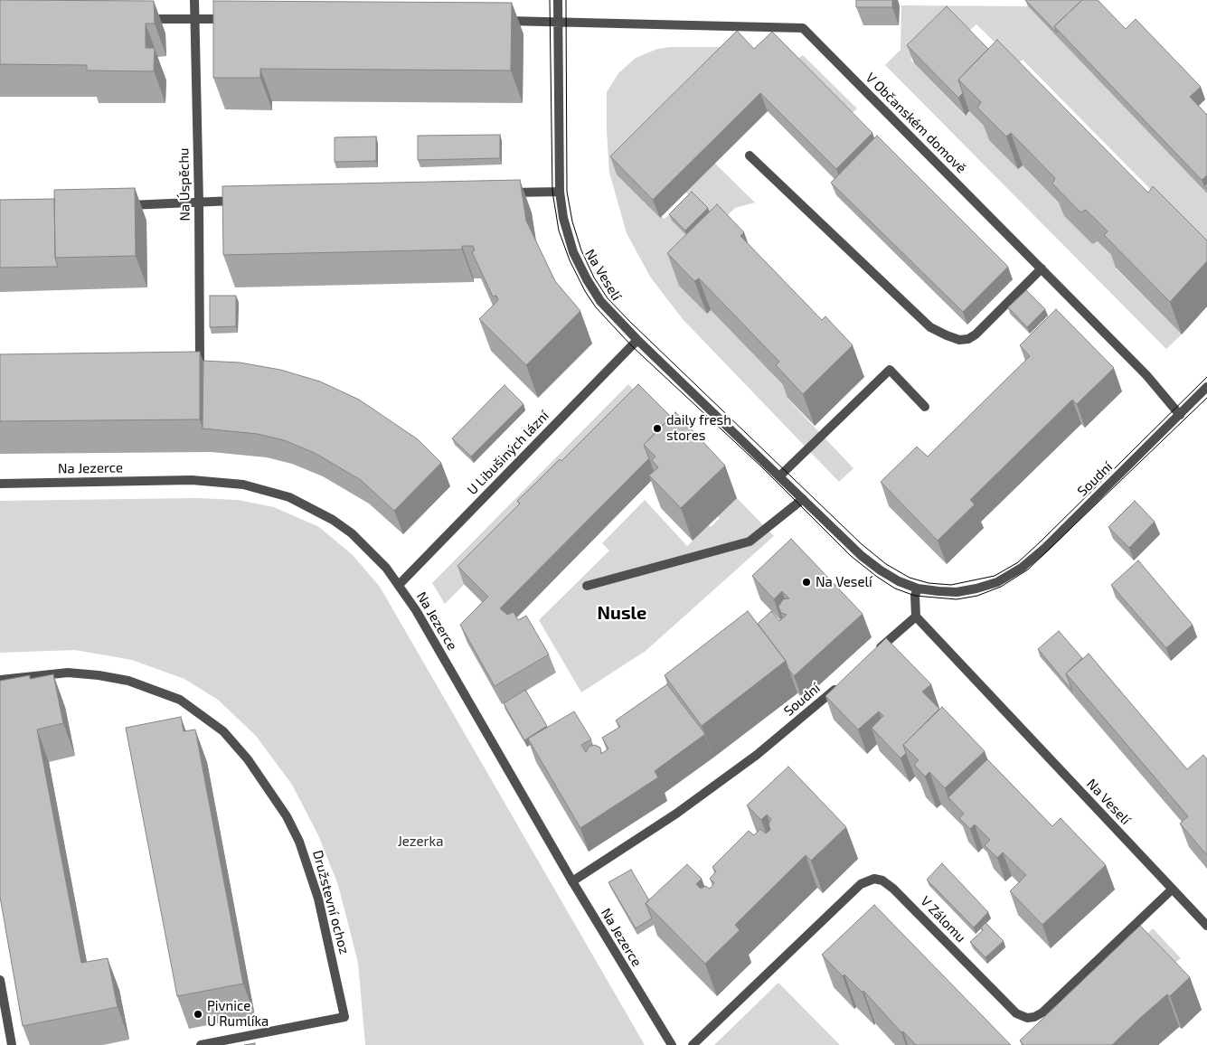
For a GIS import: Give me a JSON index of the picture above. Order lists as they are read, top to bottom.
{
  "streets": {
    "street": [
      "V Občanském domově",
      "Na Úspěchu",
      "Na Veselí",
      "U Libušiných lázní",
      "Na Jezerce",
      "Soudní",
      "Družstevní ochoz",
      "V Zálomu"
    ]
  },
  "crossings": [
    ["V Občanském domově", "Na Veselí"],
    ["V Občanském domově", "Soudní"],
    ["Na Veselí", "U Libušiných lázní"],
    ["Na Veselí", "Soudní"],
    ["Na Veselí", "V Zálomu"],
    ["U Libušiných lázní", "Na Jezerce"],
    ["Na Jezerce", "Soudní"]
  ],
  "districts": ["Nusle"],
  "parks": ["Jezerka"],
  "places": ["daily fresh stores", "Na Veselí", "Pivnice U Rumlíka"]
}
